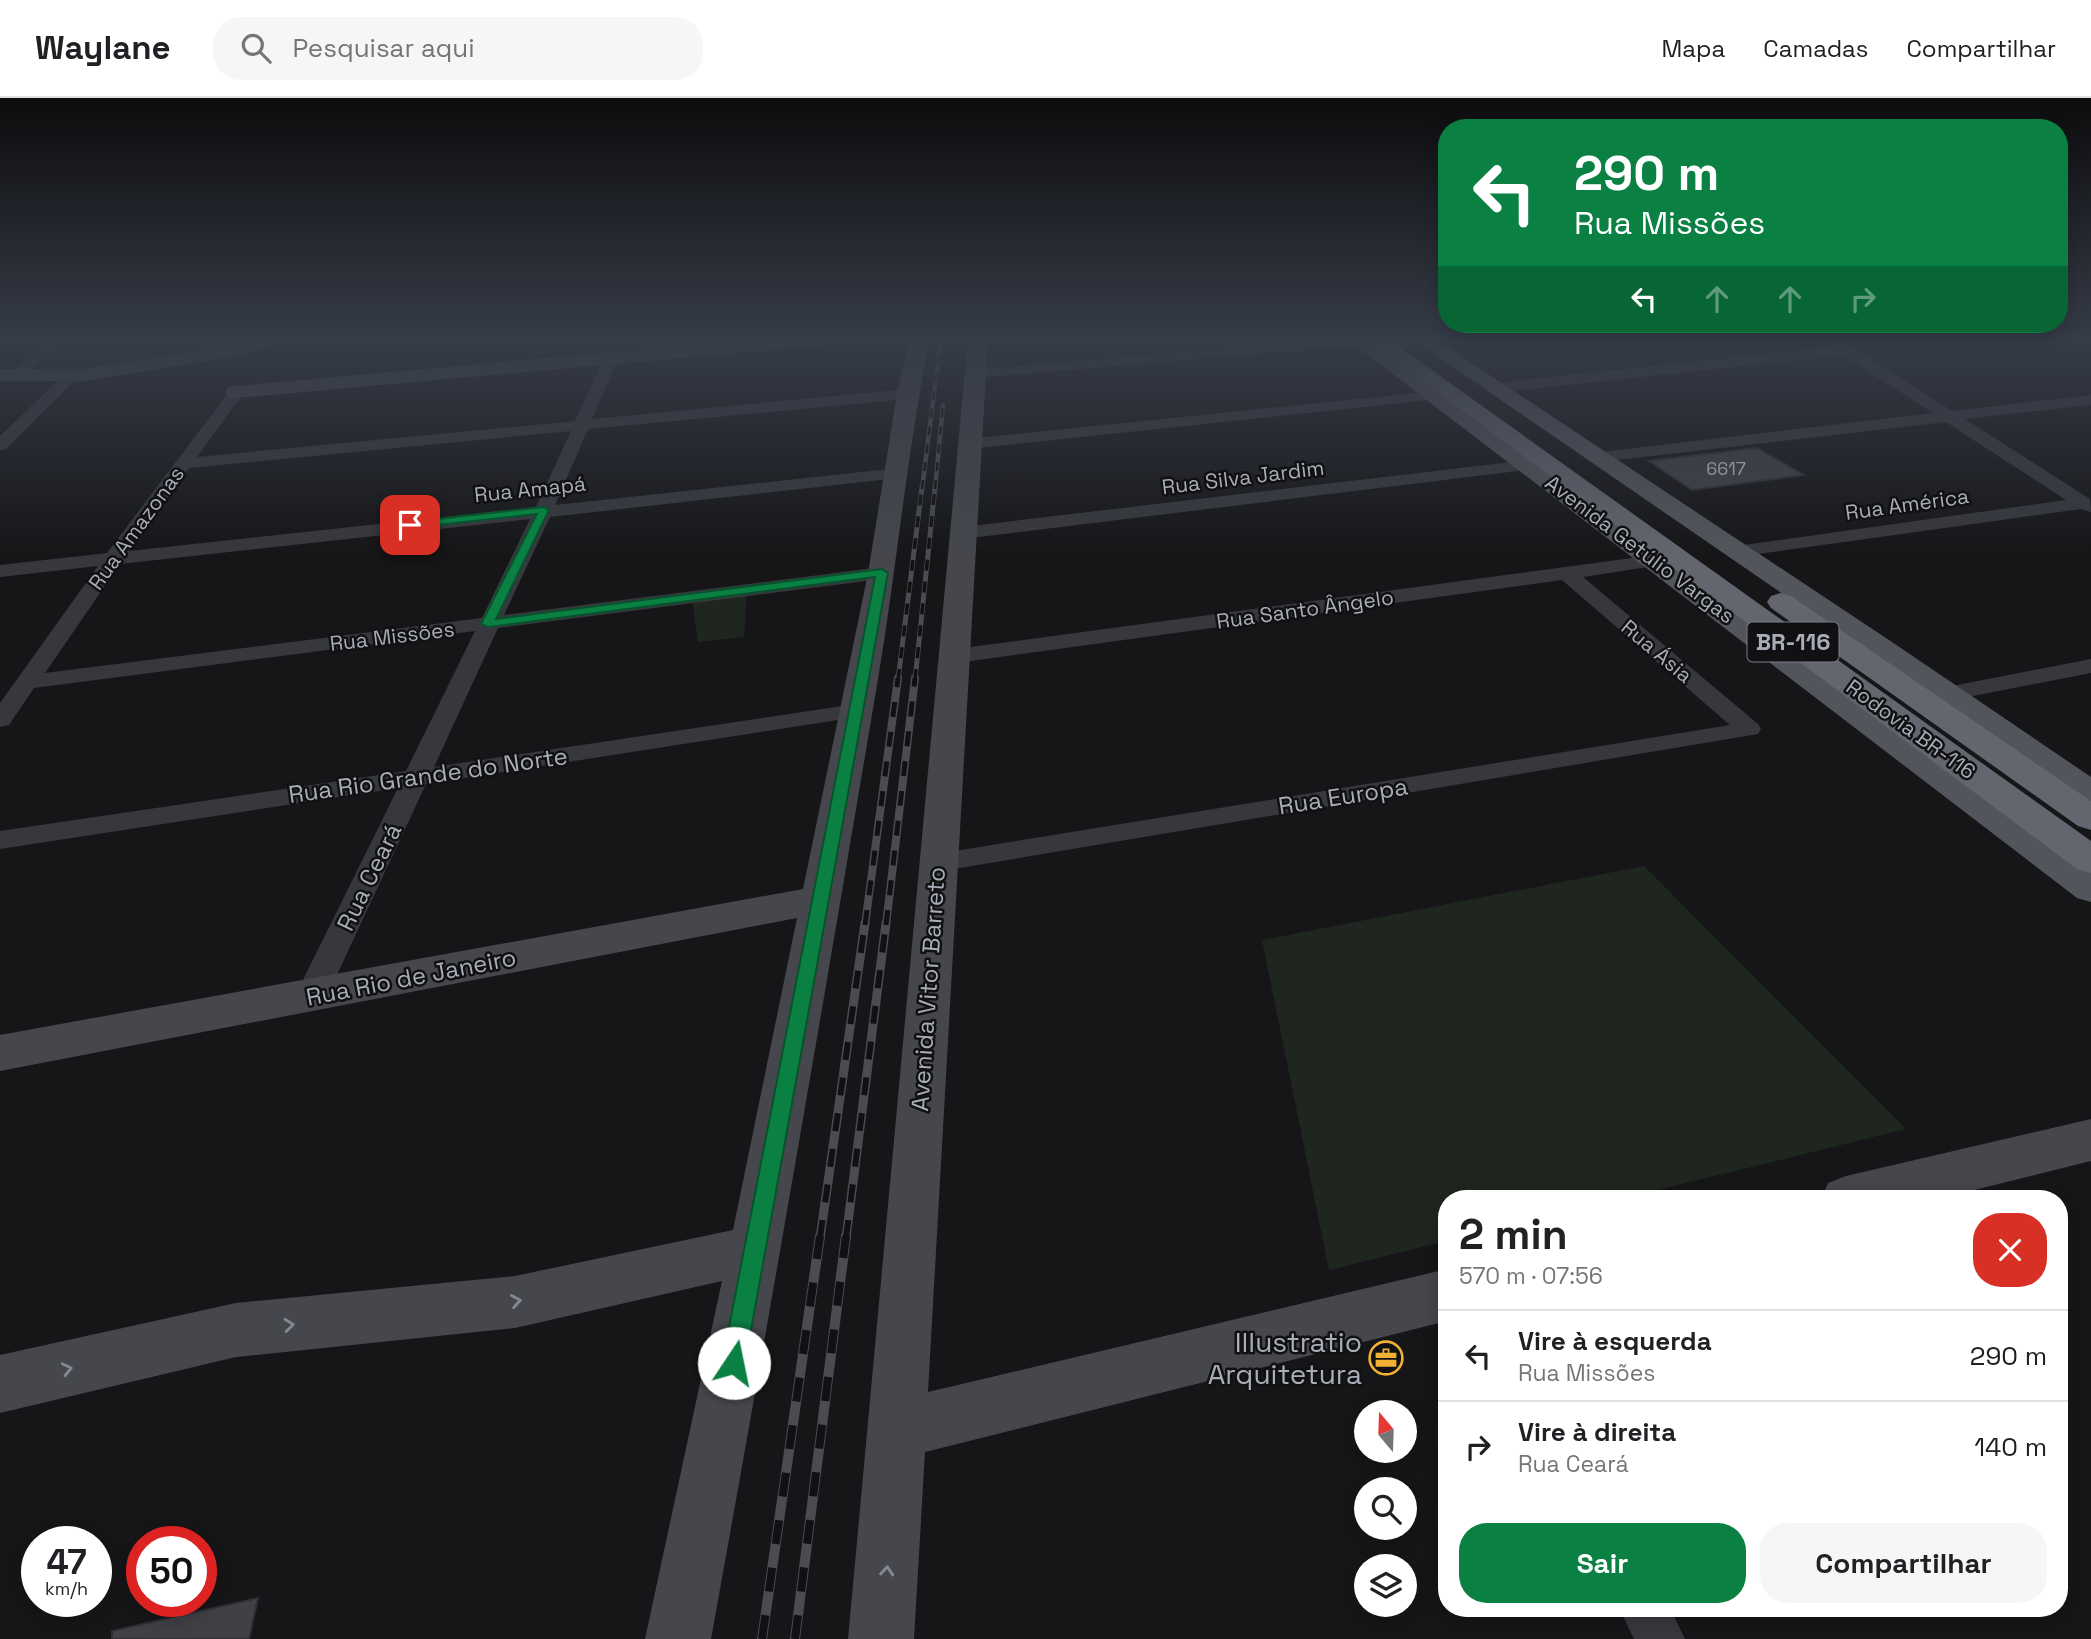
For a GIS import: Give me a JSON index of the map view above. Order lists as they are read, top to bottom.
{
  "streets": {
    "highway": ["BR-116", "Rodovia BR-116"],
    "main road": ["Avenida Getúlio Vargas", "Rua Rio de Janeiro", "Avenida Vitor Barreto"],
    "street": [
      "Rua Silva Jardim",
      "Rua Amapá",
      "Rua América",
      "Rua Amazonas",
      "Rua Santo Ângelo",
      "Rua Missões",
      "Rua Ásia",
      "Rua Rio Grande do Norte",
      "Rua Europa",
      "Rua Ceará"
    ]
  },
  "crossings": [
    ["Rua Silva Jardim", "Avenida Getúlio Vargas"],
    ["Rua Silva Jardim", "Avenida Vitor Barreto"],
    ["Rua Amapá", "Rua Amazonas"],
    ["Rua Amapá", "Rua Ceará"],
    ["Rua América", "Avenida Getúlio Vargas"],
    ["Rua Amazonas", "Rua Missões"],
    ["Avenida Getúlio Vargas", "Rua Santo Ângelo"],
    ["Rua Santo Ângelo", "Rua Ásia"],
    ["Rua Santo Ângelo", "Avenida Vitor Barreto"],
    ["Rua Missões", "Rua Ceará"],
    ["BR-116", "Rodovia BR-116"],
    ["Rua Ásia", "Rua Europa"],
    ["Rua Rio Grande do Norte", "Rua Ceará"],
    ["Rua Europa", "Avenida Vitor Barreto"],
    ["Rua Ceará", "Rua Rio de Janeiro"]
  ],
  "places": {
    "office": ["Illustratio Arquitetura"]
  },
  "house_numbers": ["6617"],
  "north": "top",
  "page": {
    "header": "Waylane",
    "search": "Pesquisar aqui",
    "nav": ["Mapa", "Camadas", "Compartilhar"],
    "turn": ["290 m", "Rua Missões"],
    "heading": ["2 min", "570 m · 07:56"],
    "list": [
      {
        "name": "Vire à esquerda",
        "note": "Rua Missões",
        "value": "290 m"
      },
      {
        "name": "Vire à direita",
        "note": "Rua Ceará",
        "value": "140 m"
      }
    ],
    "buttons": ["Sair", "Compartilhar"],
    "speed": "47 km/h",
    "limit": "50"
  }
}
